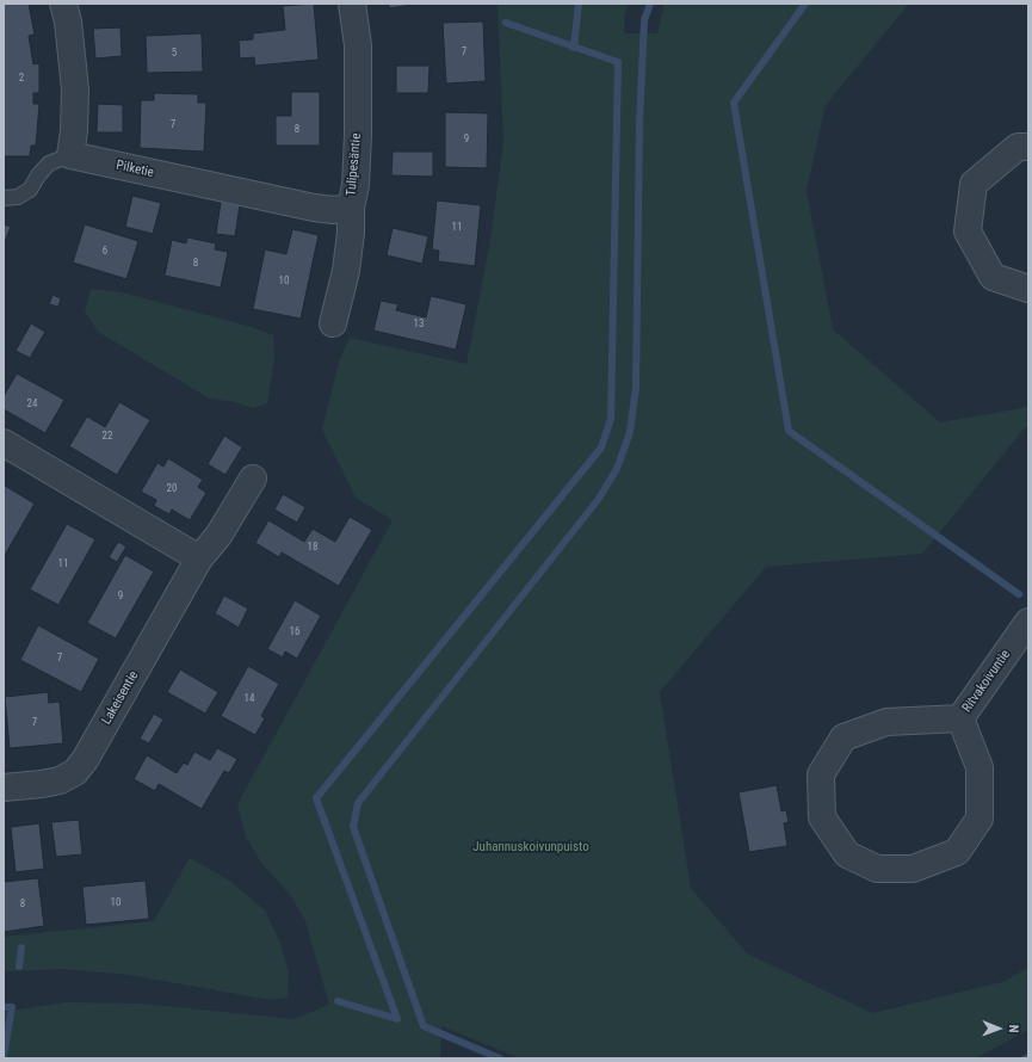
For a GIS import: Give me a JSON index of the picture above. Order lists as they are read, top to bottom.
{
  "streets": {
    "street": [
      "Tulipesäntie",
      "Pilketie",
      "Ritvakoivuntie",
      "Lakeisentie"
    ]
  },
  "crossings": [
    ["Tulipesäntie", "Pilketie"]
  ],
  "parks": ["Juhannuskoivunpuisto"],
  "house_numbers": [
    "7",
    "5",
    "2",
    "7",
    "8",
    "9",
    "11",
    "6",
    "8",
    "10",
    "13",
    "24",
    "22",
    "20",
    "18",
    "11",
    "9",
    "16",
    "7",
    "14",
    "7",
    "10",
    "8"
  ],
  "north": "right"
}
